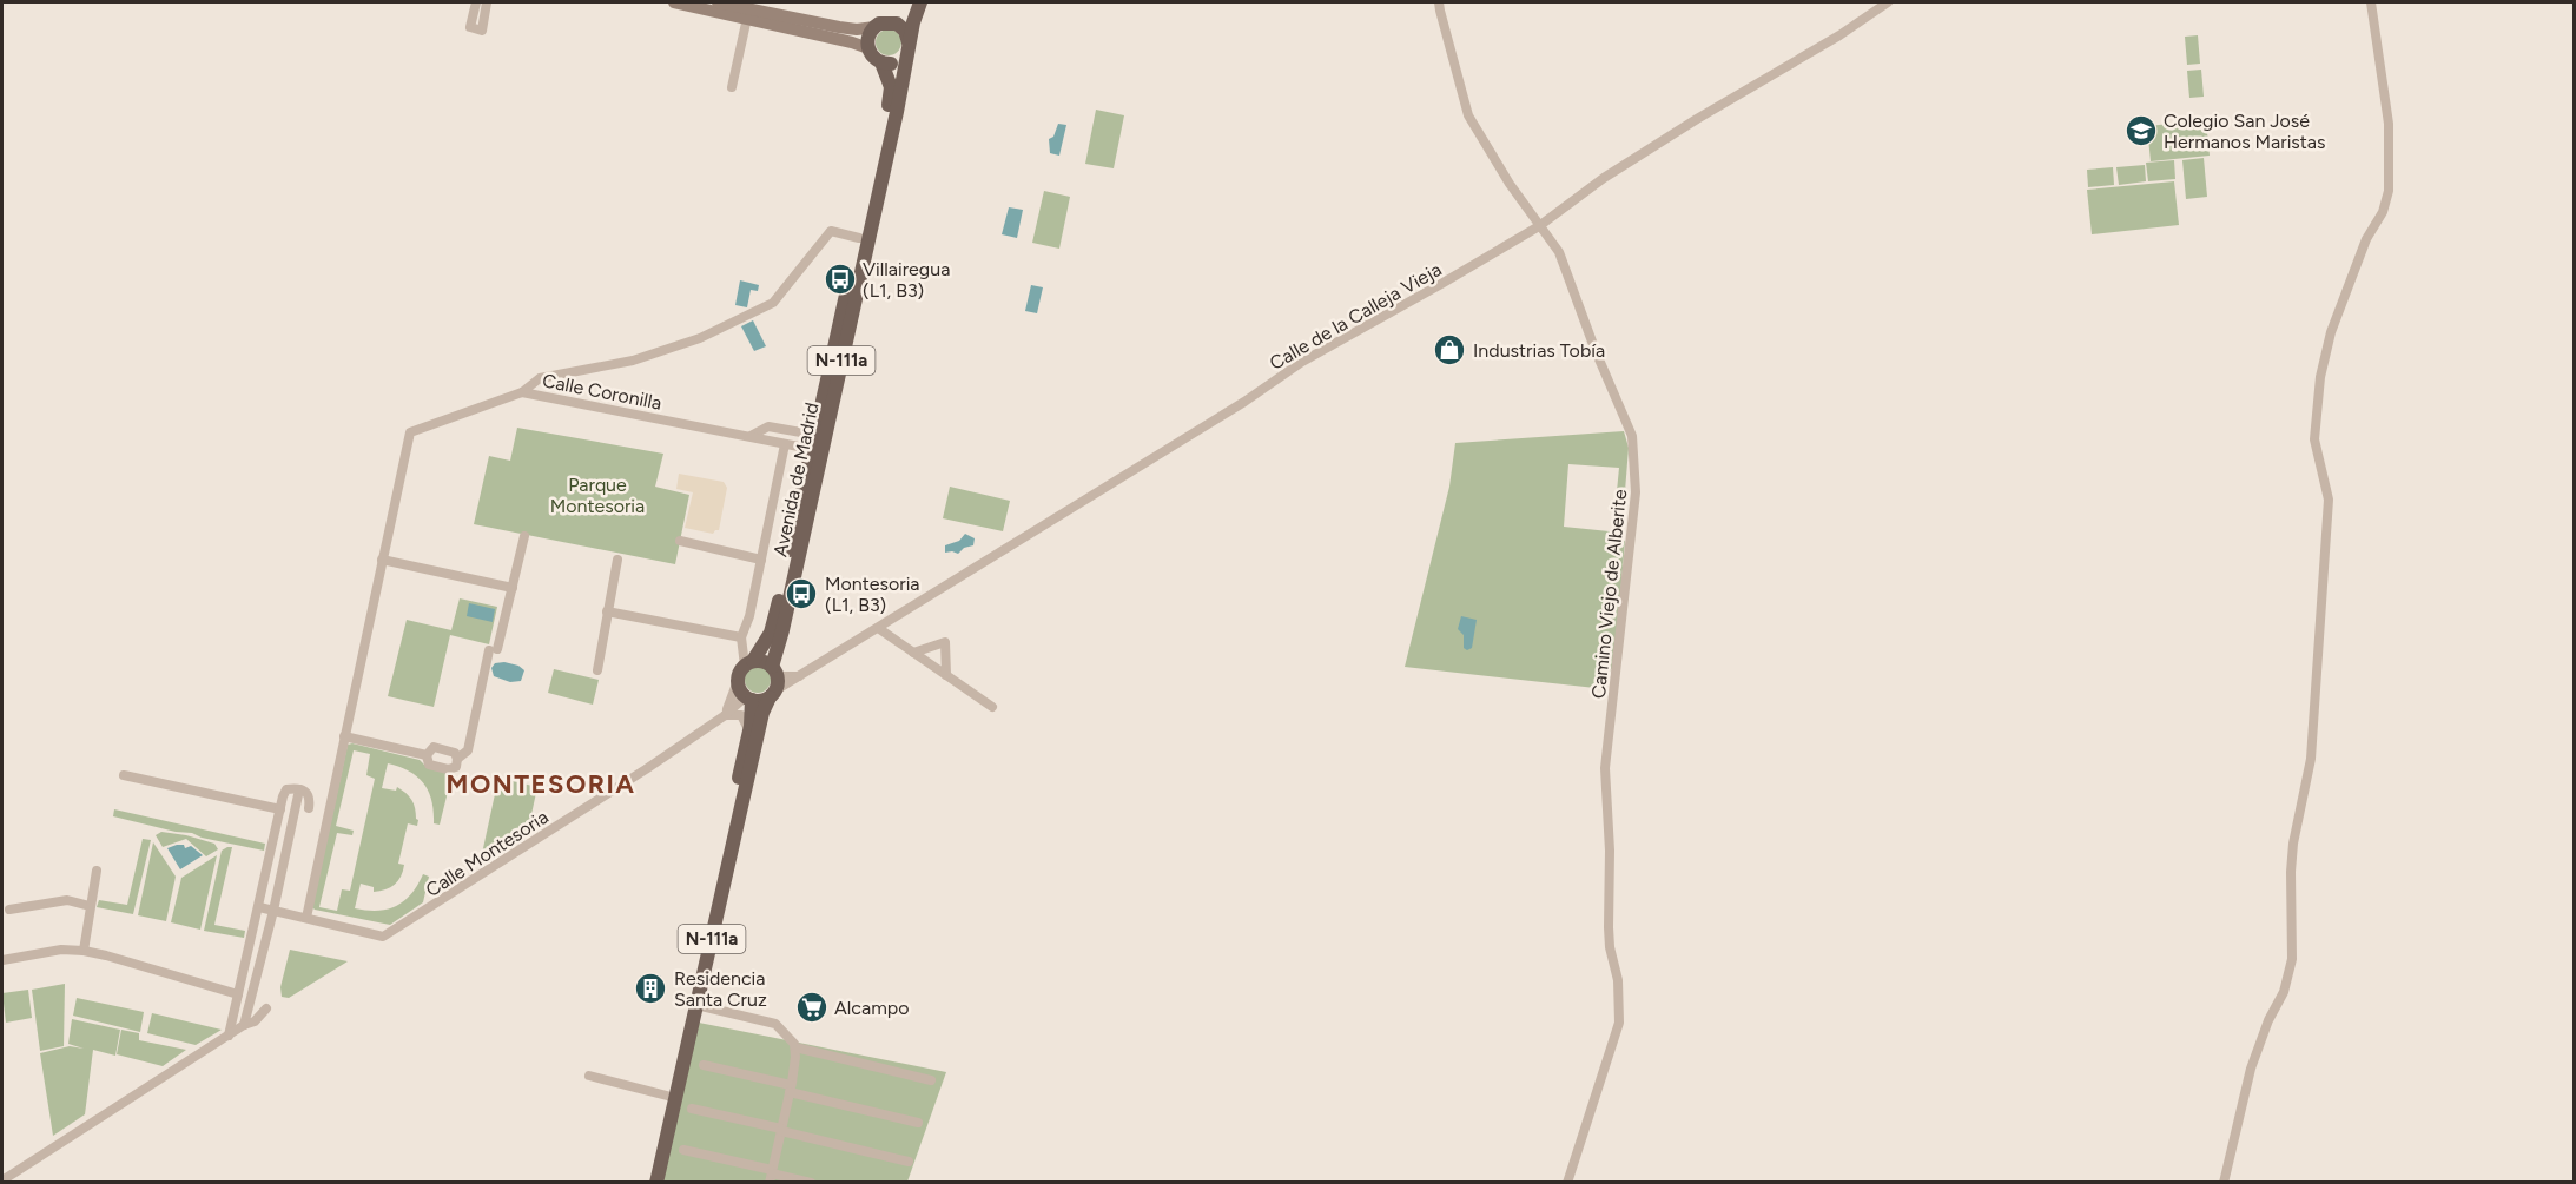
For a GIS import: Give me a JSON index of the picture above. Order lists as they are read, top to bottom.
{
  "streets": {
    "main road": ["N-111a", "Avenida de Madrid"],
    "street": [
      "Calle de la Calleja Vieja",
      "Calle Coronilla",
      "Camino Viejo de Alberite",
      "Calle Montesoria"
    ]
  },
  "crossings": [
    ["Calle de la Calleja Vieja", "Camino Viejo de Alberite"],
    ["N-111a", "Avenida de Madrid"],
    ["N-111a", "Calle Montesoria"],
    ["Calle Coronilla", "Avenida de Madrid"],
    ["Avenida de Madrid", "Calle Montesoria"]
  ],
  "districts": ["MONTESORIA"],
  "parks": ["Parque Montesoria"],
  "places": {
    "school or university": ["Colegio San José Hermanos Maristas"],
    "bus stop": ["Villairegua (L1, B3)", "Montesoria (L1, B3)"],
    "shop": ["Industrias Tobía"],
    "building": ["Residencia Santa Cruz"],
    "supermarket": ["Alcampo"]
  }
}
